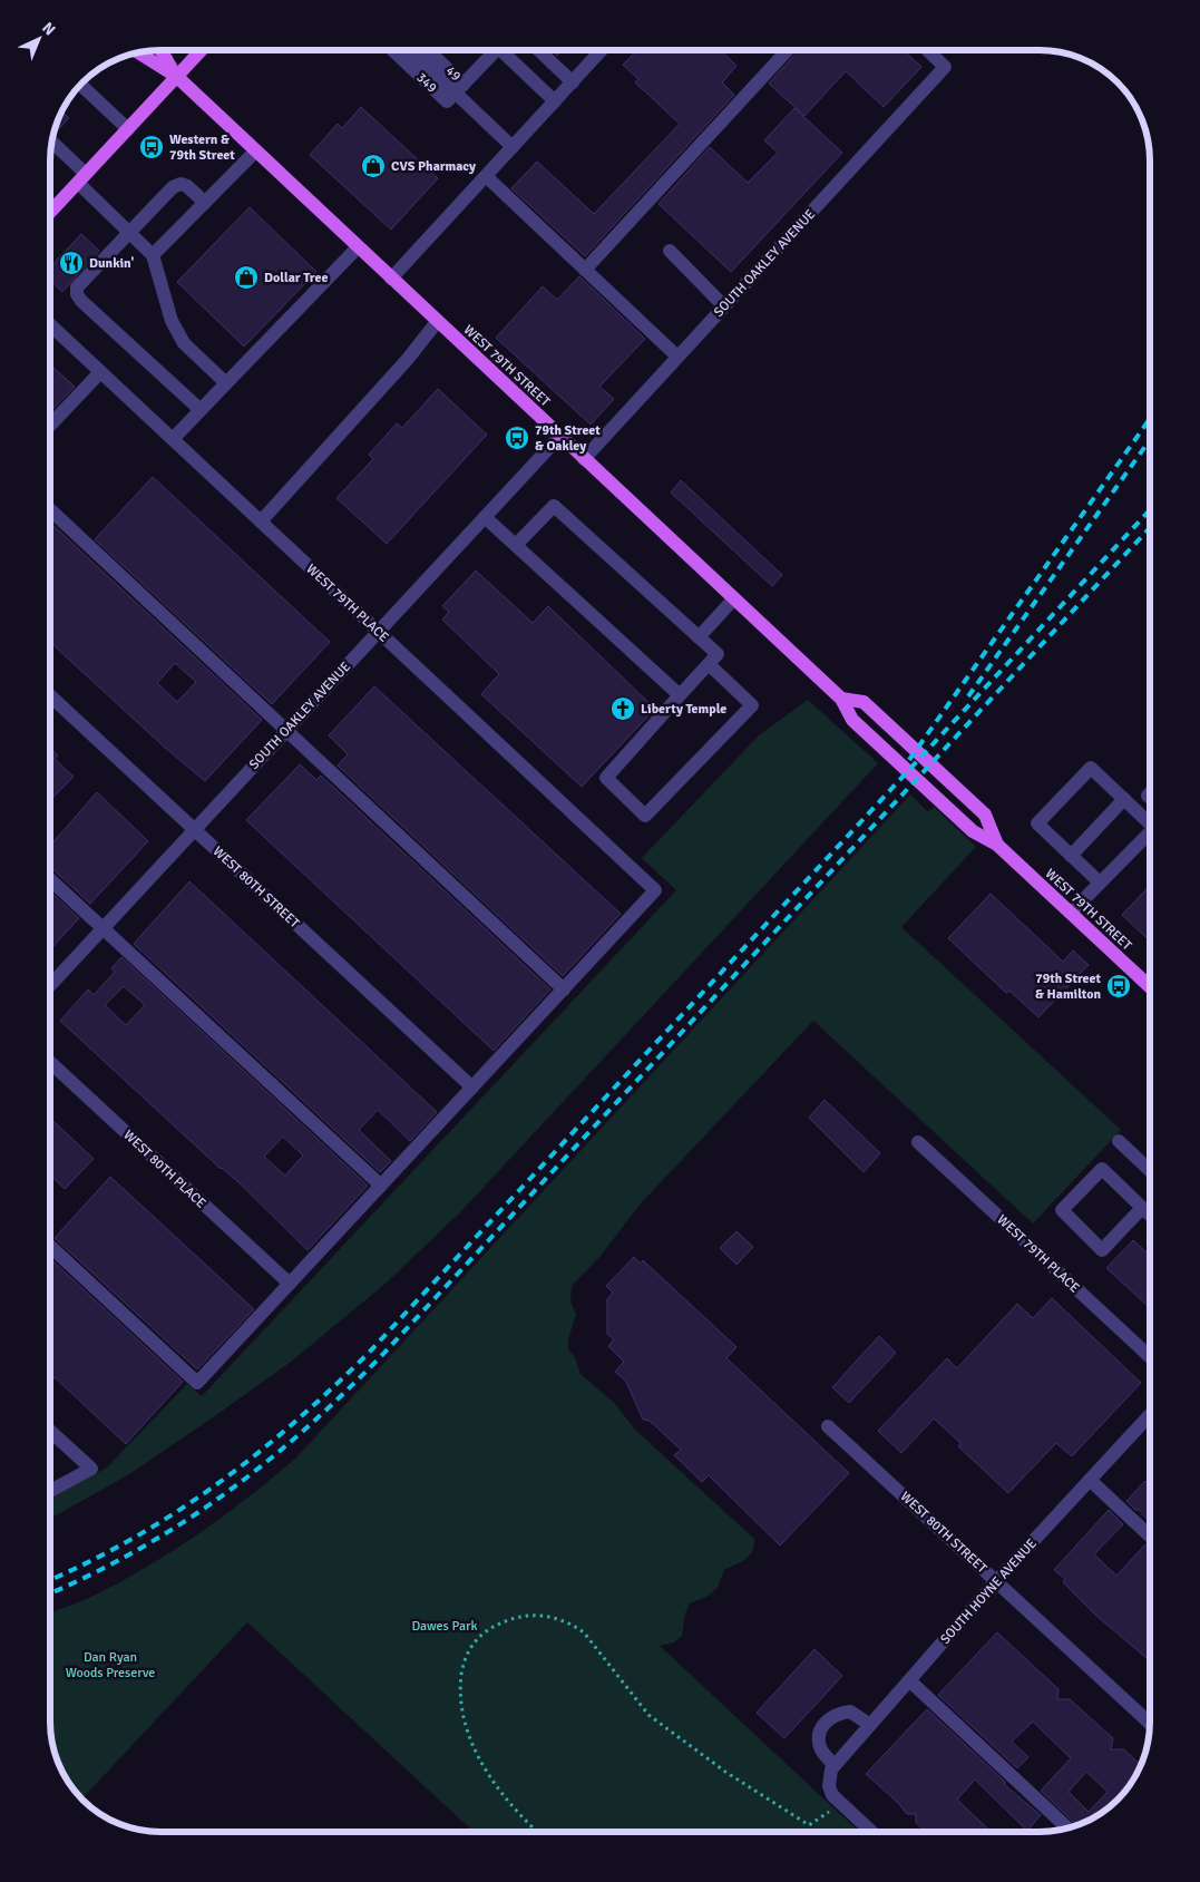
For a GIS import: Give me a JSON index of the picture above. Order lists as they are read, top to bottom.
{
  "streets": {
    "main road": ["WEST 79TH STREET"],
    "street": [
      "49",
      "349",
      "SOUTH OAKLEY AVENUE",
      "WEST 79TH PLACE",
      "WEST 80TH STREET",
      "WEST 80TH PLACE",
      "SOUTH HOYNE AVENUE"
    ]
  },
  "crossings": [
    ["49", "349"],
    ["SOUTH OAKLEY AVENUE", "WEST 79TH STREET"],
    ["SOUTH OAKLEY AVENUE", "WEST 79TH PLACE"],
    ["SOUTH OAKLEY AVENUE", "WEST 80TH STREET"],
    ["WEST 80TH STREET", "SOUTH HOYNE AVENUE"]
  ],
  "parks": ["Dawes Park", "Dan Ryan Woods Preserve"],
  "places": {
    "bus stop": ["Western & 79th Street", "79th Street & Oakley", "79th Street & Hamilton"],
    "shop": ["CVS Pharmacy", "Dollar Tree"],
    "restaurant": ["Dunkin'"],
    "church": ["Liberty Temple"]
  },
  "north": "top right"
}
